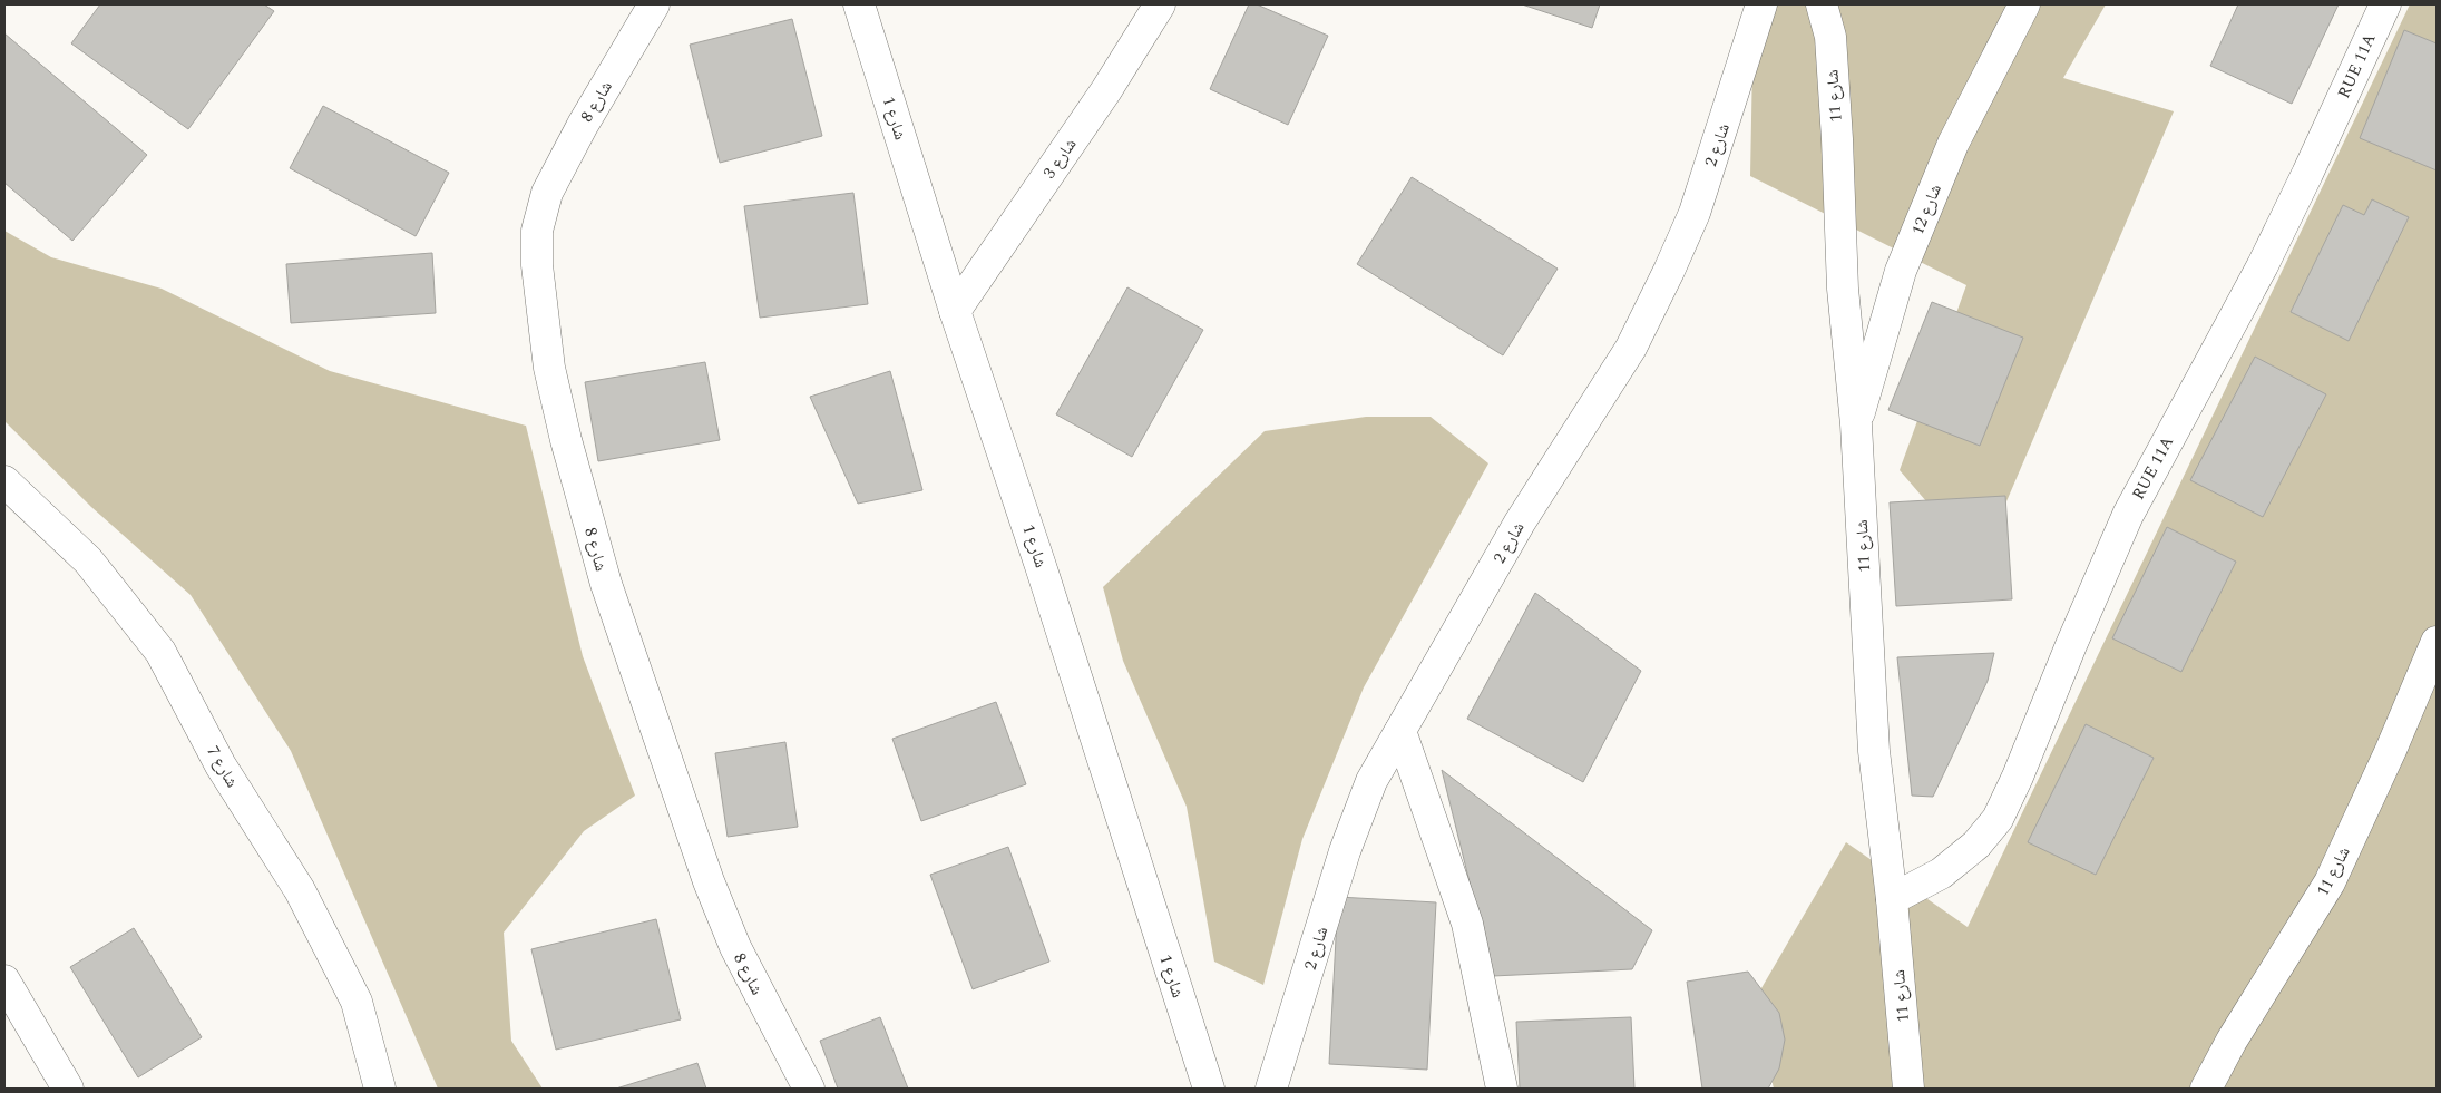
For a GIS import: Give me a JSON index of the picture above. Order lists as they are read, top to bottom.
{
  "streets": {
    "street": [
      "RUE 11A",
      "شارع 11",
      "شارع 8",
      "شارع 1",
      "شارع 2",
      "شارع 3",
      "شارع 12",
      "شارع 7"
    ]
  },
  "crossings": [
    ["RUE 11A", "شارع 11"],
    ["شارع 11", "شارع 12"],
    ["شارع 1", "شارع 3"]
  ]
}
